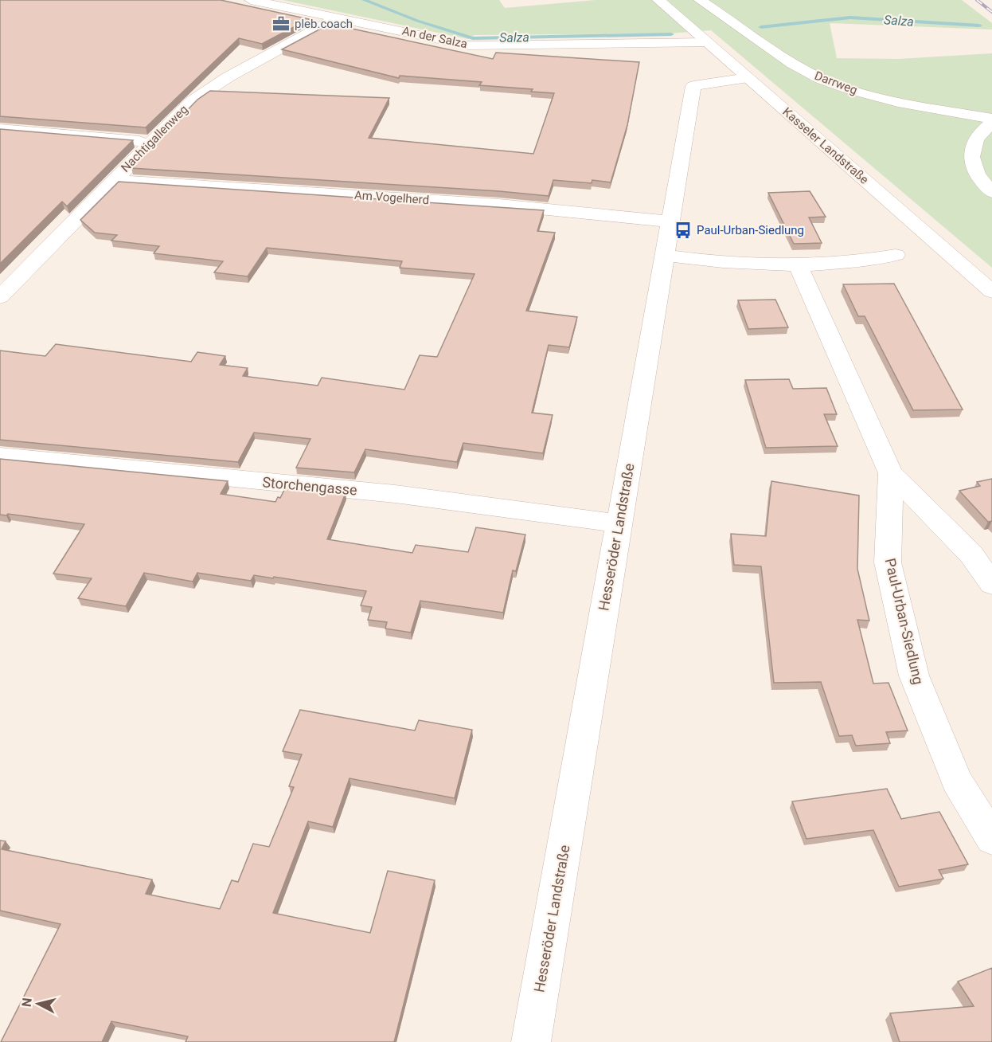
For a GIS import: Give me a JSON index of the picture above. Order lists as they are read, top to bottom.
{
  "streets": {
    "street": [
      "An der Salza",
      "Darrweg",
      "Nachtigallenweg",
      "Kasseler Landstraße",
      "Am Vogelherd",
      "Storchengasse",
      "Hesseröder Landstraße",
      "Paul-Urban-Siedlung"
    ]
  },
  "crossings": [
    ["An der Salza", "Nachtigallenweg"],
    ["An der Salza", "Kasseler Landstraße"],
    ["Nachtigallenweg", "Am Vogelherd"],
    ["Kasseler Landstraße", "Hesseröder Landstraße"],
    ["Am Vogelherd", "Hesseröder Landstraße"],
    ["Storchengasse", "Hesseröder Landstraße"]
  ],
  "water": ["Salza"],
  "places": {
    "office": ["pleb.coach"],
    "bus stop": ["Paul-Urban-Siedlung"]
  },
  "north": "left"
}
